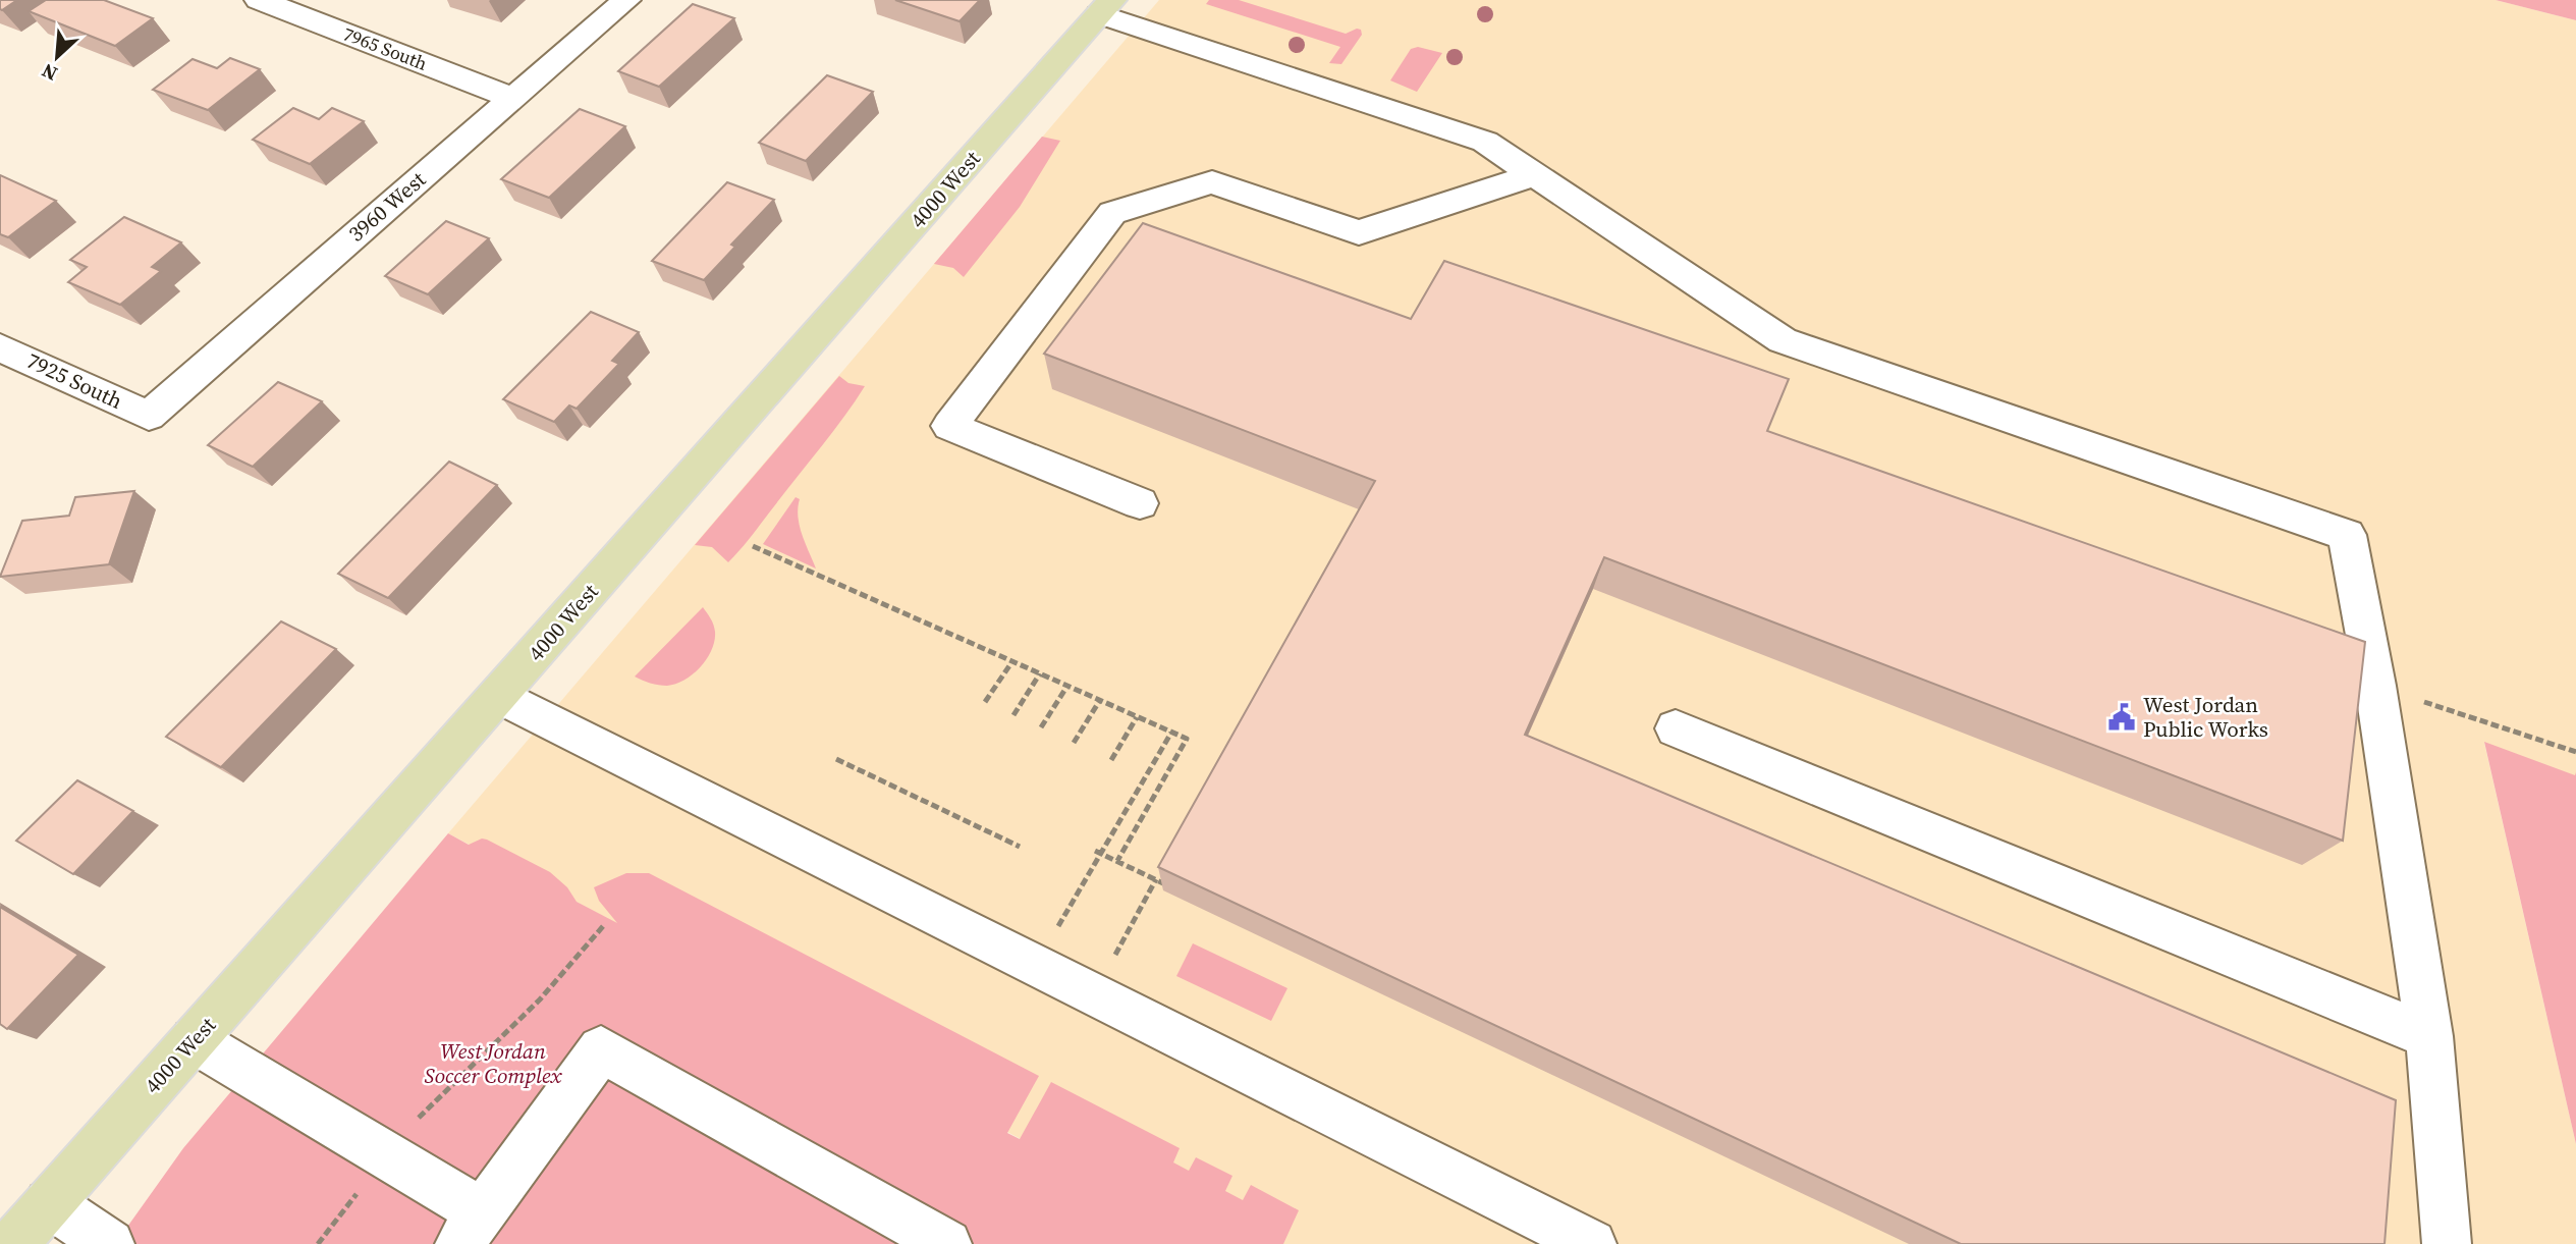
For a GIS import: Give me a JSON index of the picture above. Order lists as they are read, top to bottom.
{
  "streets": {
    "main road": ["4000 West"],
    "street": ["7965 South", "3960 West", "7925 South"]
  },
  "crossings": [
    ["7965 South", "3960 West"],
    ["3960 West", "7925 South"]
  ],
  "parks": ["West Jordan Soccer Complex"],
  "places": {
    "public building": ["West Jordan Public Works"]
  },
  "north": "bottom left"
}
